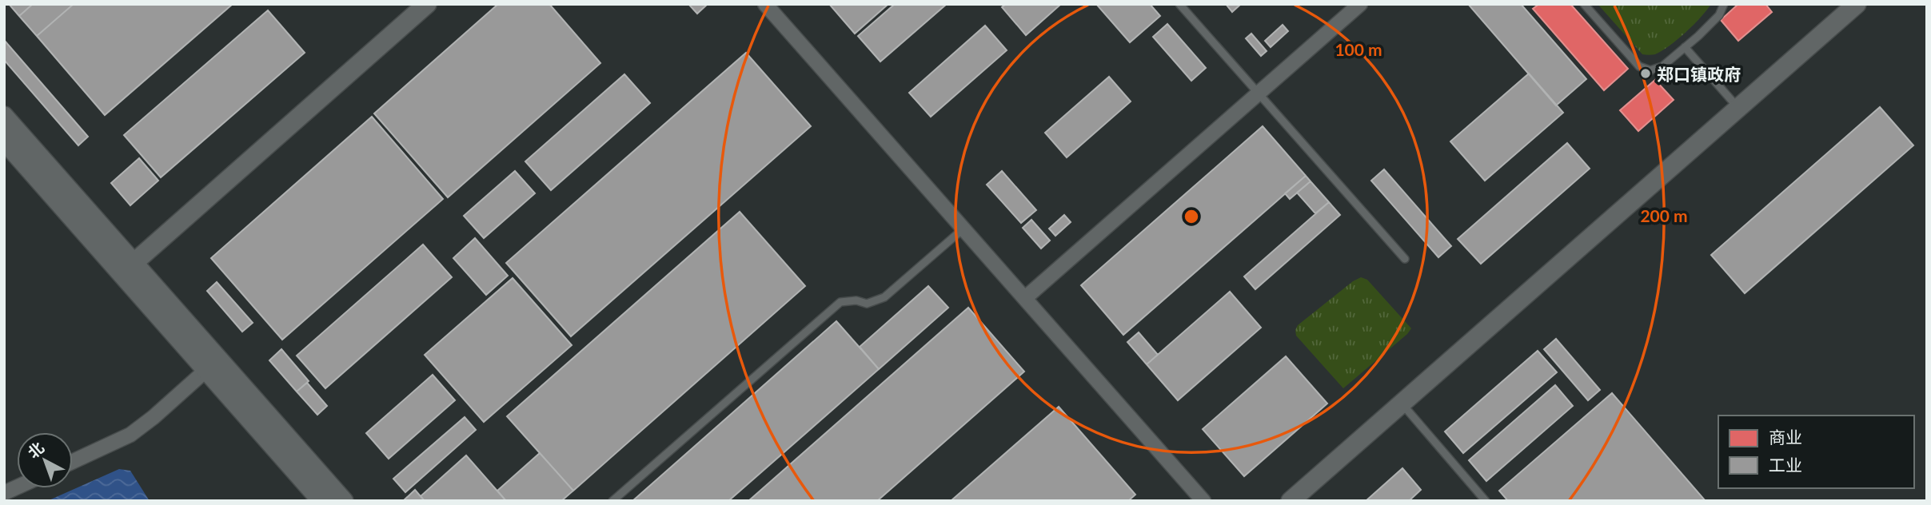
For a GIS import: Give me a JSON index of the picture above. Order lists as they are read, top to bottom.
{
  "places": ["郑口镇政府"],
  "legend": ["商业", "工业"],
  "north": "top left",
  "rings": ["100 m", "200 m"]
}
